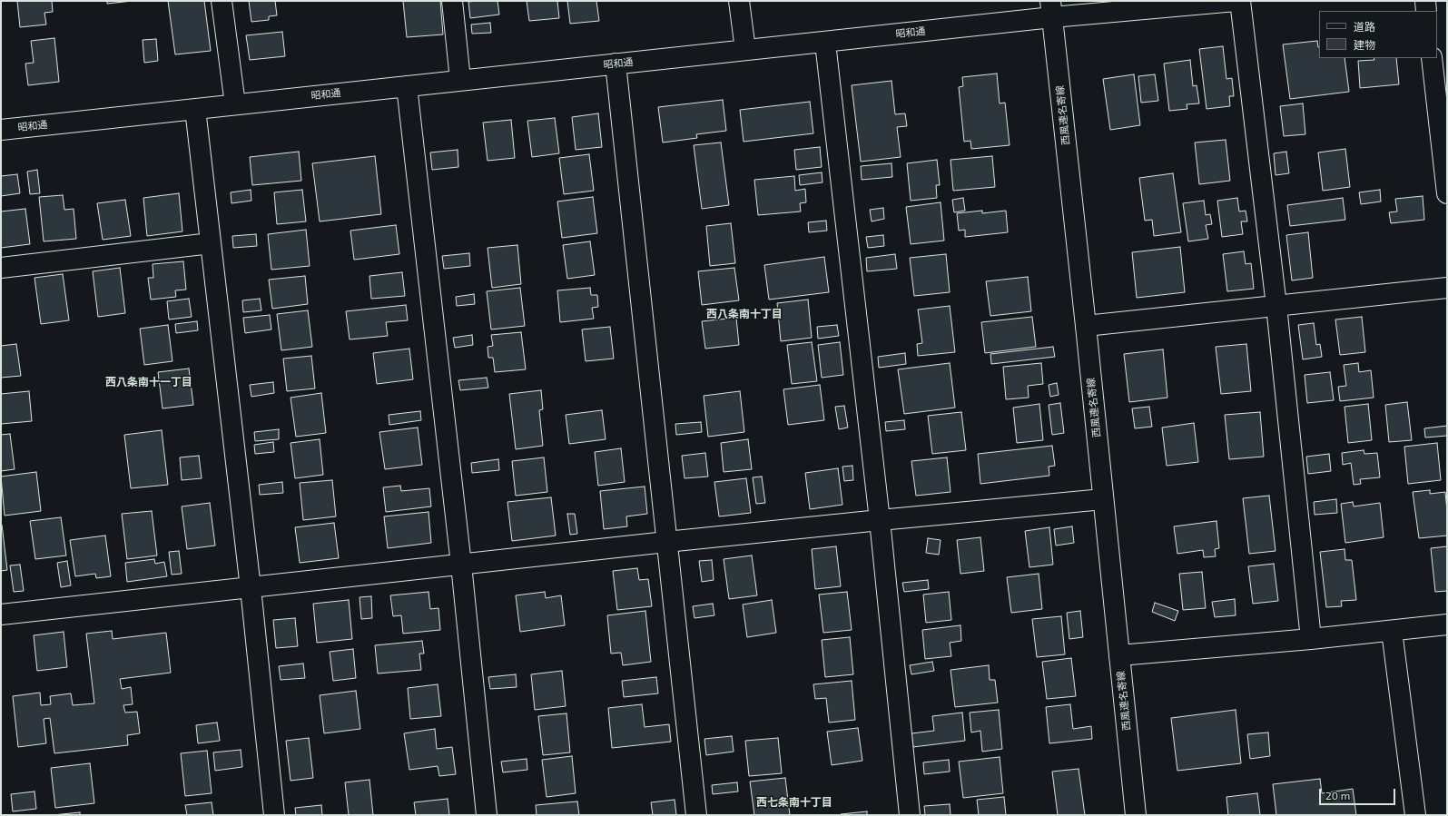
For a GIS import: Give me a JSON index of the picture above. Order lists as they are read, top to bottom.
{
  "streets": {
    "street": ["昭和通", "西風連名寄線"]
  },
  "crossings": [
    ["昭和通", "西風連名寄線"]
  ],
  "districts": ["西八条南十丁目", "西八条南十一丁目", "西七条南十丁目"],
  "legend": ["道路", "建物"],
  "scale_bar": "20 m"
}
